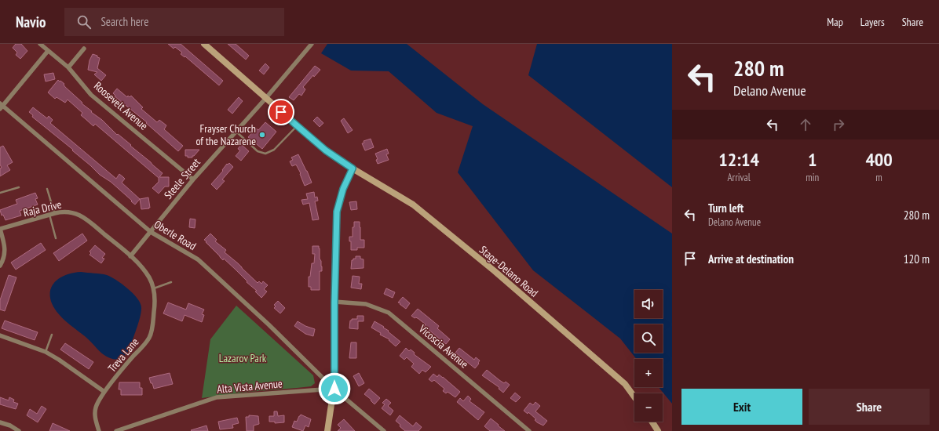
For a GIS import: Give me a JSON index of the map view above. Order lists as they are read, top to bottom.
{
  "streets": {
    "main road": ["Stage-Delano Road"],
    "street": [
      "Roosevelt Avenue",
      "Steele Street",
      "Raja Drive",
      "Oberle Road",
      "Vicoscia Avenue",
      "Treva Lane",
      "Alta Vista Avenue"
    ]
  },
  "crossings": [
    ["Roosevelt Avenue", "Steele Street"],
    ["Steele Street", "Raja Drive"],
    ["Steele Street", "Oberle Road"],
    ["Steele Street", "Stage-Delano Road"],
    ["Steele Street", "Treva Lane"],
    ["Raja Drive", "Treva Lane"],
    ["Oberle Road", "Alta Vista Avenue"]
  ],
  "parks": ["Lazarov Park"],
  "places": ["Frayser Church of the Nazarene"],
  "page": {
    "header": "Navio",
    "search": "Search here",
    "nav": ["Map", "Layers", "Share"],
    "turn": ["280 m", "Delano Avenue"],
    "eta": [
      "12:14",
      "Arrival",
      "1",
      "min",
      "400",
      "m"
    ],
    "list": [
      {
        "name": "Turn left",
        "note": "Delano Avenue",
        "value": "280 m"
      },
      {
        "name": "Arrive at destination",
        "value": "120 m"
      }
    ],
    "map_buttons": ["+", "−"],
    "buttons": ["Exit", "Share"]
  }
}
